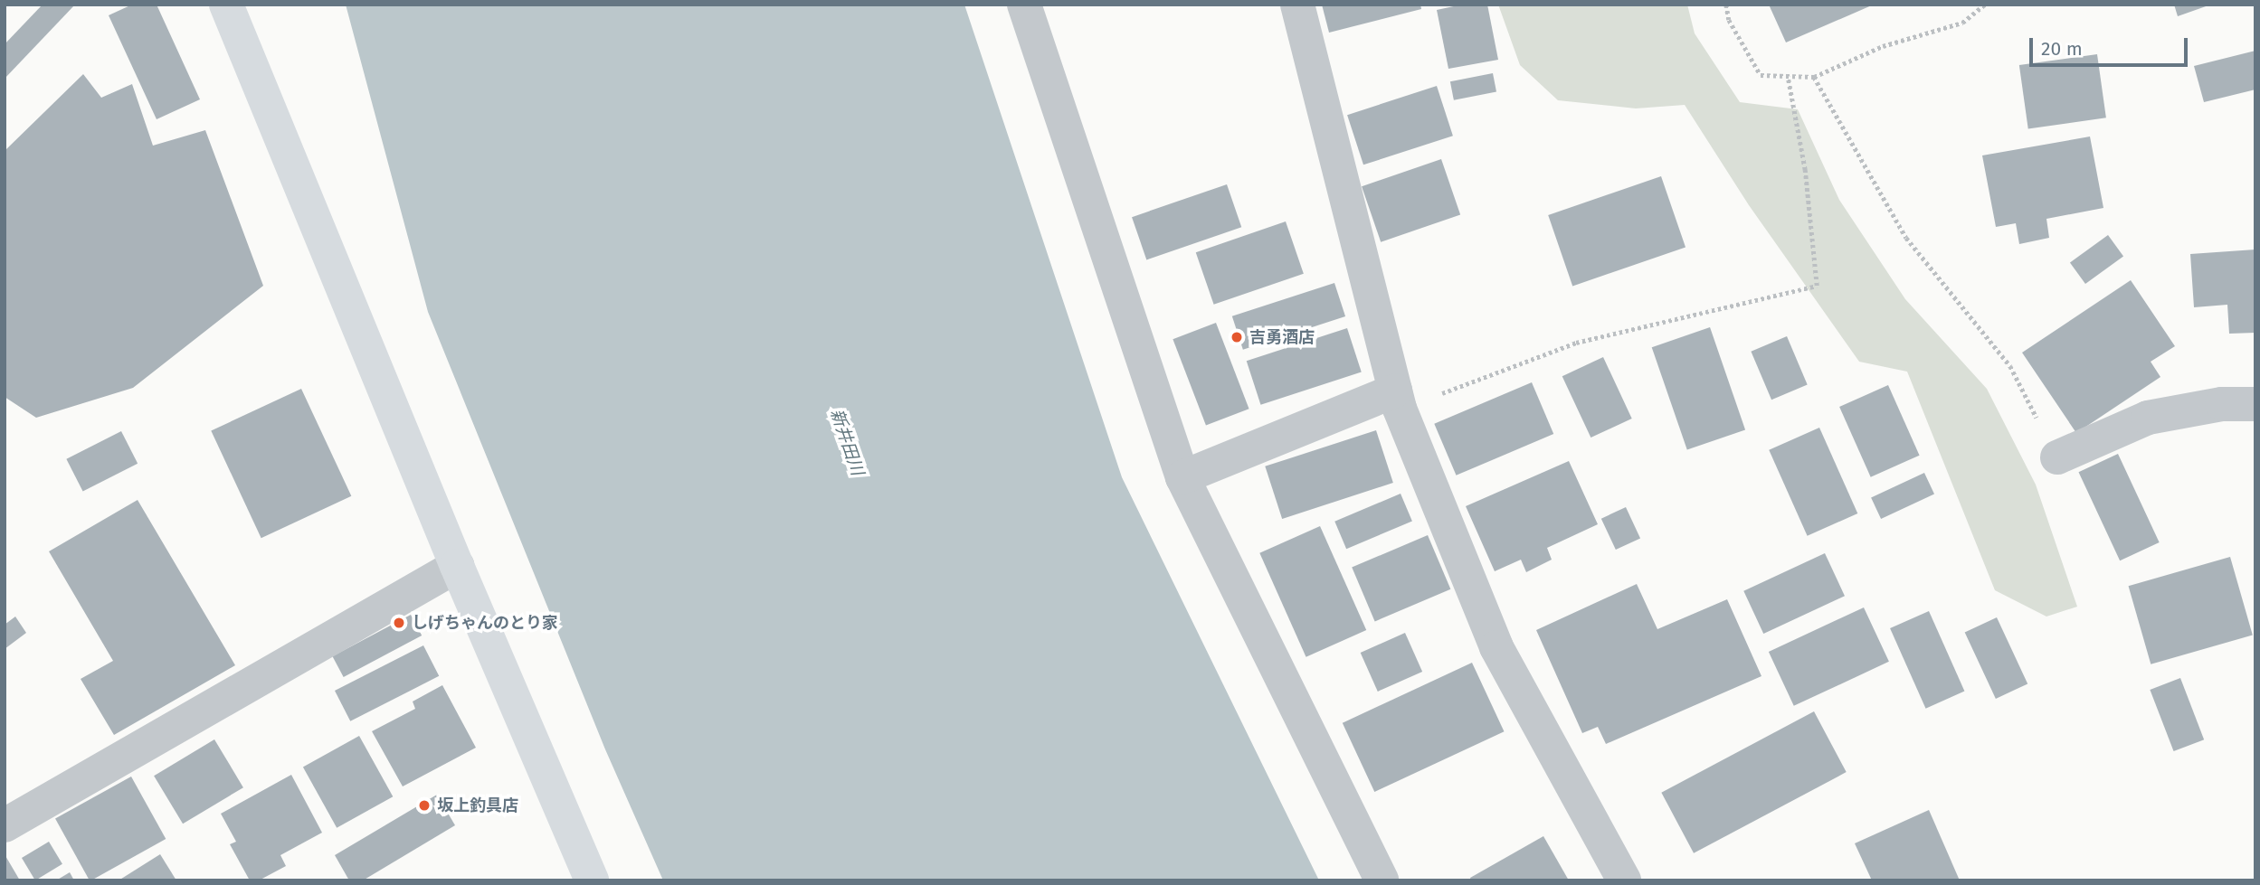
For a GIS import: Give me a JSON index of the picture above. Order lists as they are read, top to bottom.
{
  "water": ["新井田川"],
  "places": ["吉勇酒店", "しげちゃんのとり家", "坂上釣具店"],
  "scale_bar": "20 m"
}
